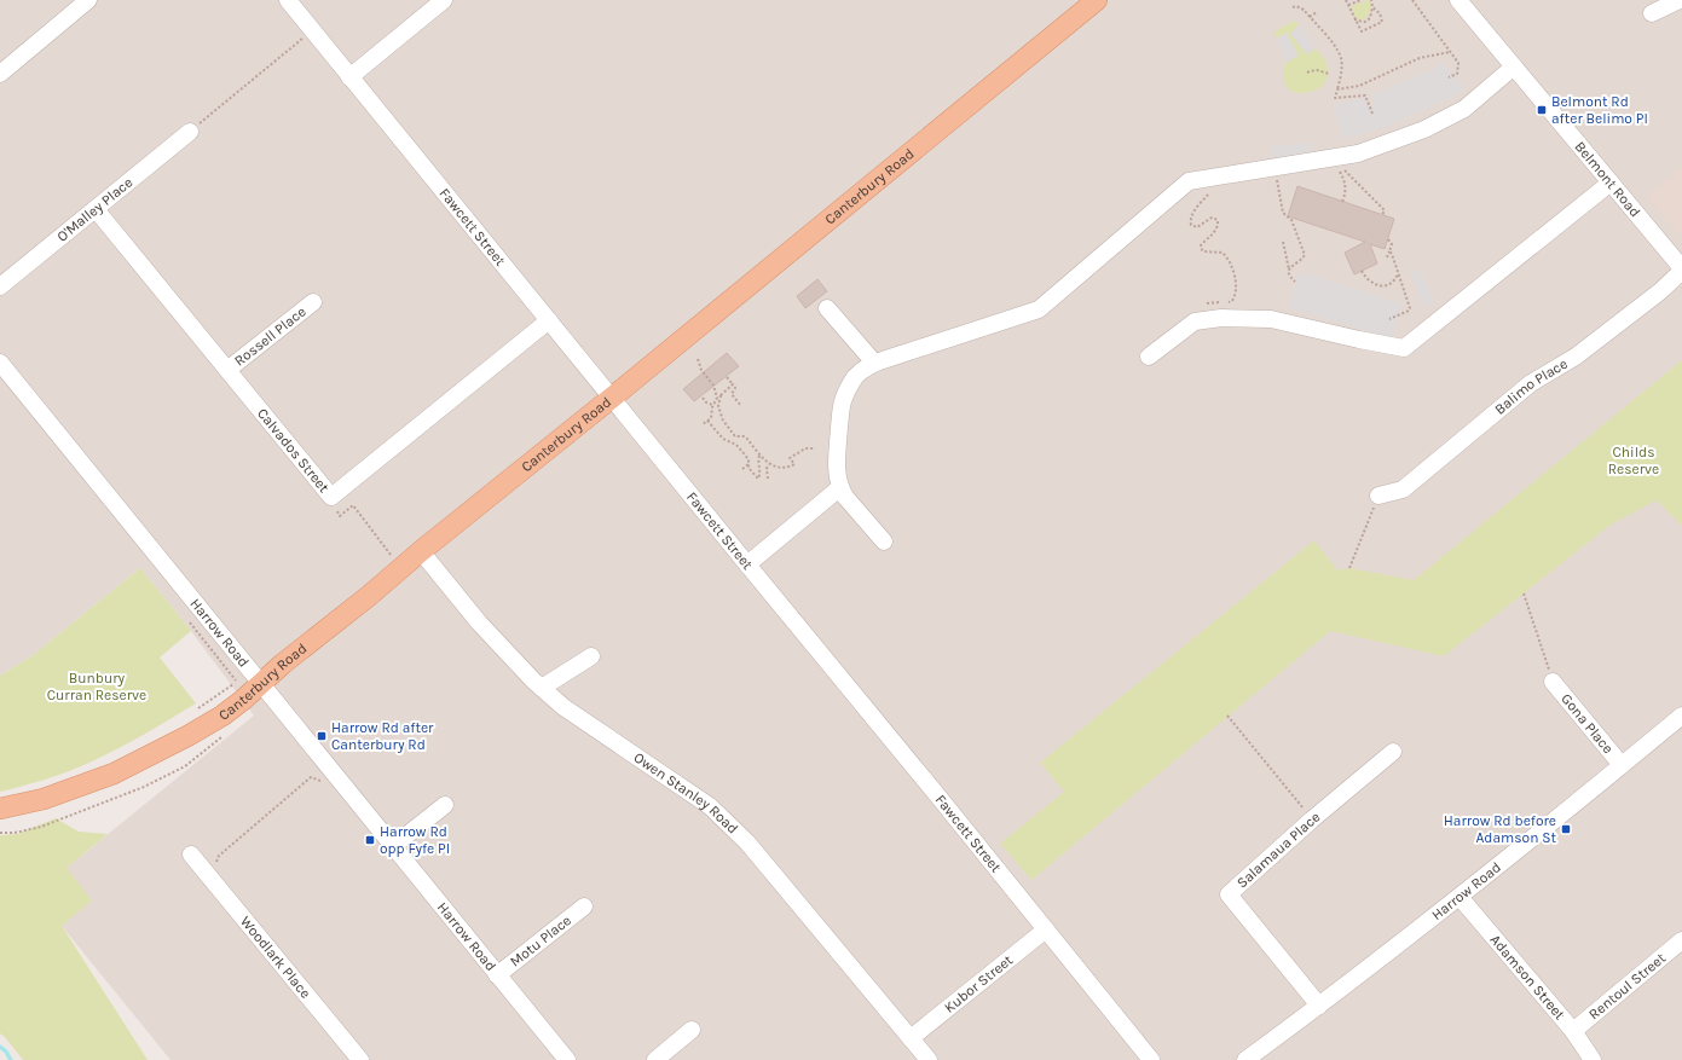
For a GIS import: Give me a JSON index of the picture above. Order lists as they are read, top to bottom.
{
  "streets": {
    "main road": ["Canterbury Road"],
    "street": [
      "Belmont Road",
      "O'Malley Place",
      "Fawcett Street",
      "Rossell Place",
      "Balimo Place",
      "Calvados Street",
      "Harrow Road",
      "Gona Place",
      "Owen Stanley Road",
      "Salamaua Place",
      "Motu Place",
      "Woodlark Place",
      "Adamson Street",
      "Kubor Street",
      "Rentoul Street"
    ]
  },
  "crossings": [
    ["Belmont Road", "Balimo Place"],
    ["Canterbury Road", "Fawcett Street"],
    ["Canterbury Road", "Harrow Road"],
    ["Canterbury Road", "Owen Stanley Road"],
    ["O'Malley Place", "Calvados Street"],
    ["Fawcett Street", "Calvados Street"],
    ["Fawcett Street", "Kubor Street"],
    ["Rossell Place", "Calvados Street"],
    ["Harrow Road", "Gona Place"],
    ["Harrow Road", "Salamaua Place"],
    ["Harrow Road", "Motu Place"],
    ["Harrow Road", "Adamson Street"],
    ["Owen Stanley Road", "Kubor Street"],
    ["Adamson Street", "Rentoul Street"]
  ],
  "parks": ["Childs Reserve", "Bunbury Curran Reserve"],
  "places": {
    "transit": [
      "Belmont Rd after Belimo Pl",
      "Harrow Rd after Canterbury Rd",
      "Harrow Rd before Adamson St",
      "Harrow Rd opp Fyfe Pl"
    ]
  }
}
